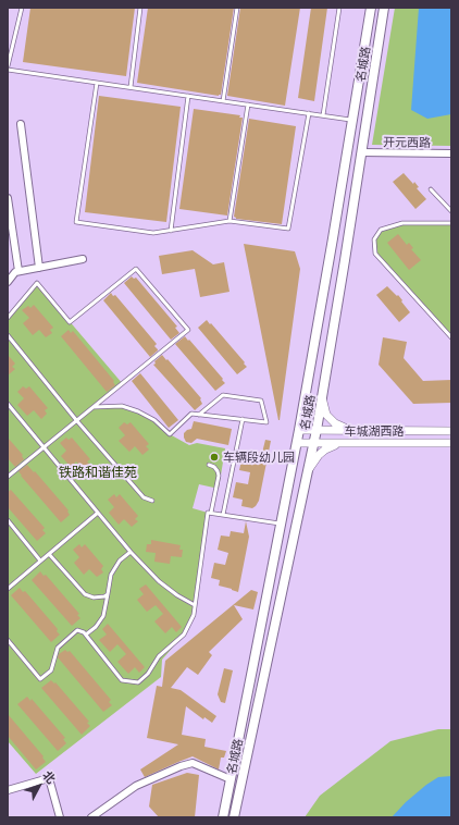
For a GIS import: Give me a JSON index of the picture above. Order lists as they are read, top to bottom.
{
  "streets": {
    "main road": ["名城路"],
    "street": ["开元西路", "车城湖西路"]
  },
  "crossings": [
    ["名城路", "开元西路"],
    ["名城路", "车城湖西路"]
  ],
  "districts": ["铁路和谐佳苑"],
  "places": ["车辆段幼儿园"],
  "north": "top right"
}
